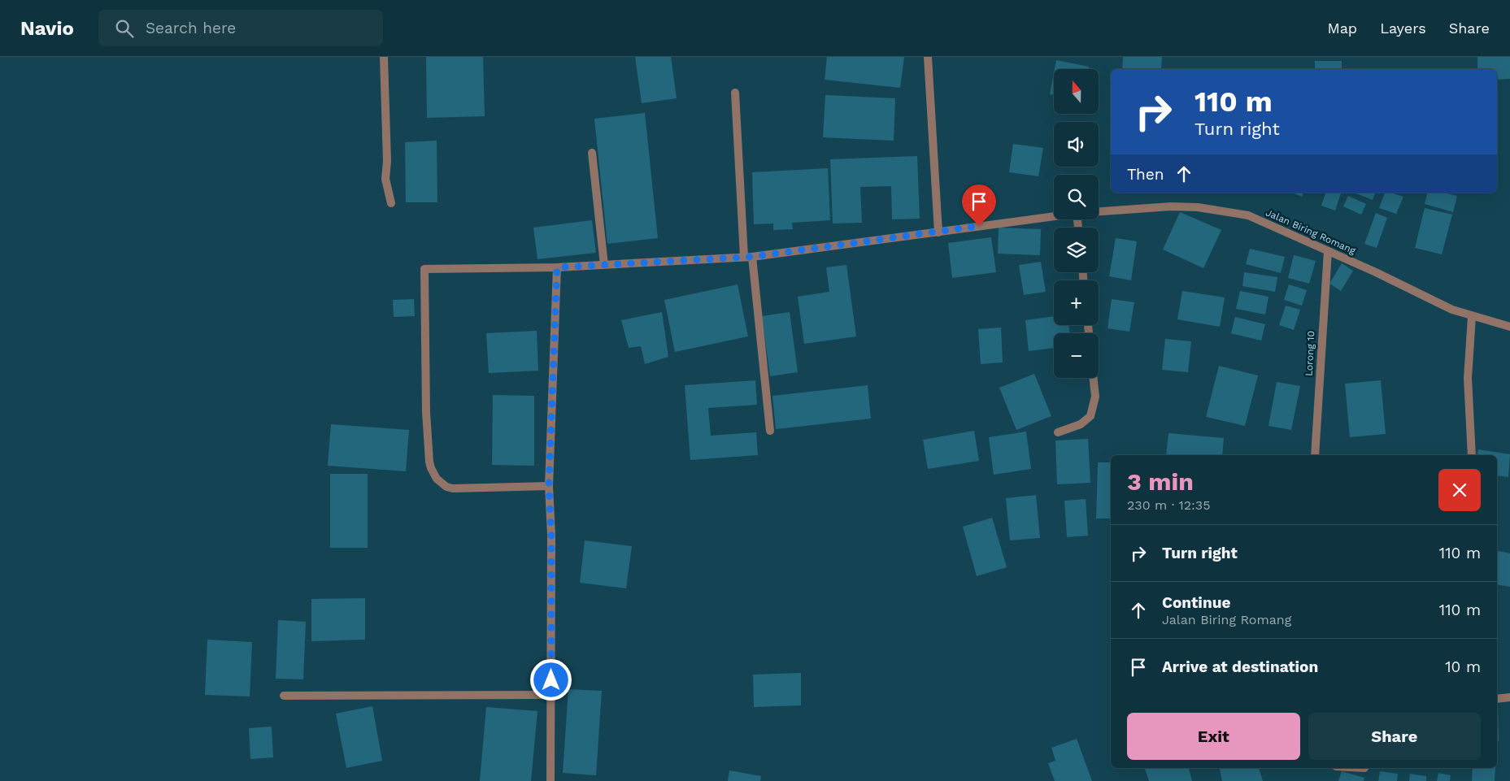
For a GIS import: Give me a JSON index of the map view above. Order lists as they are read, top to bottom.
{
  "streets": {
    "street": ["Jalan Biring Romang", "Lorong 10"]
  },
  "crossings": [
    ["Jalan Biring Romang", "Lorong 10"]
  ],
  "north": "top",
  "page": {
    "header": "Navio",
    "search": "Search here",
    "nav": ["Map", "Layers", "Share"],
    "map_buttons": ["+", "−"],
    "turn": ["110 m", "Turn right"],
    "then": "Then",
    "heading": ["3 min", "230 m · 12:35"],
    "list": [
      {
        "name": "Turn right",
        "value": "110 m"
      },
      {
        "name": "Continue",
        "note": "Jalan Biring Romang",
        "value": "110 m"
      },
      {
        "name": "Arrive at destination",
        "value": "10 m"
      }
    ],
    "buttons": ["Exit", "Share"]
  }
}
